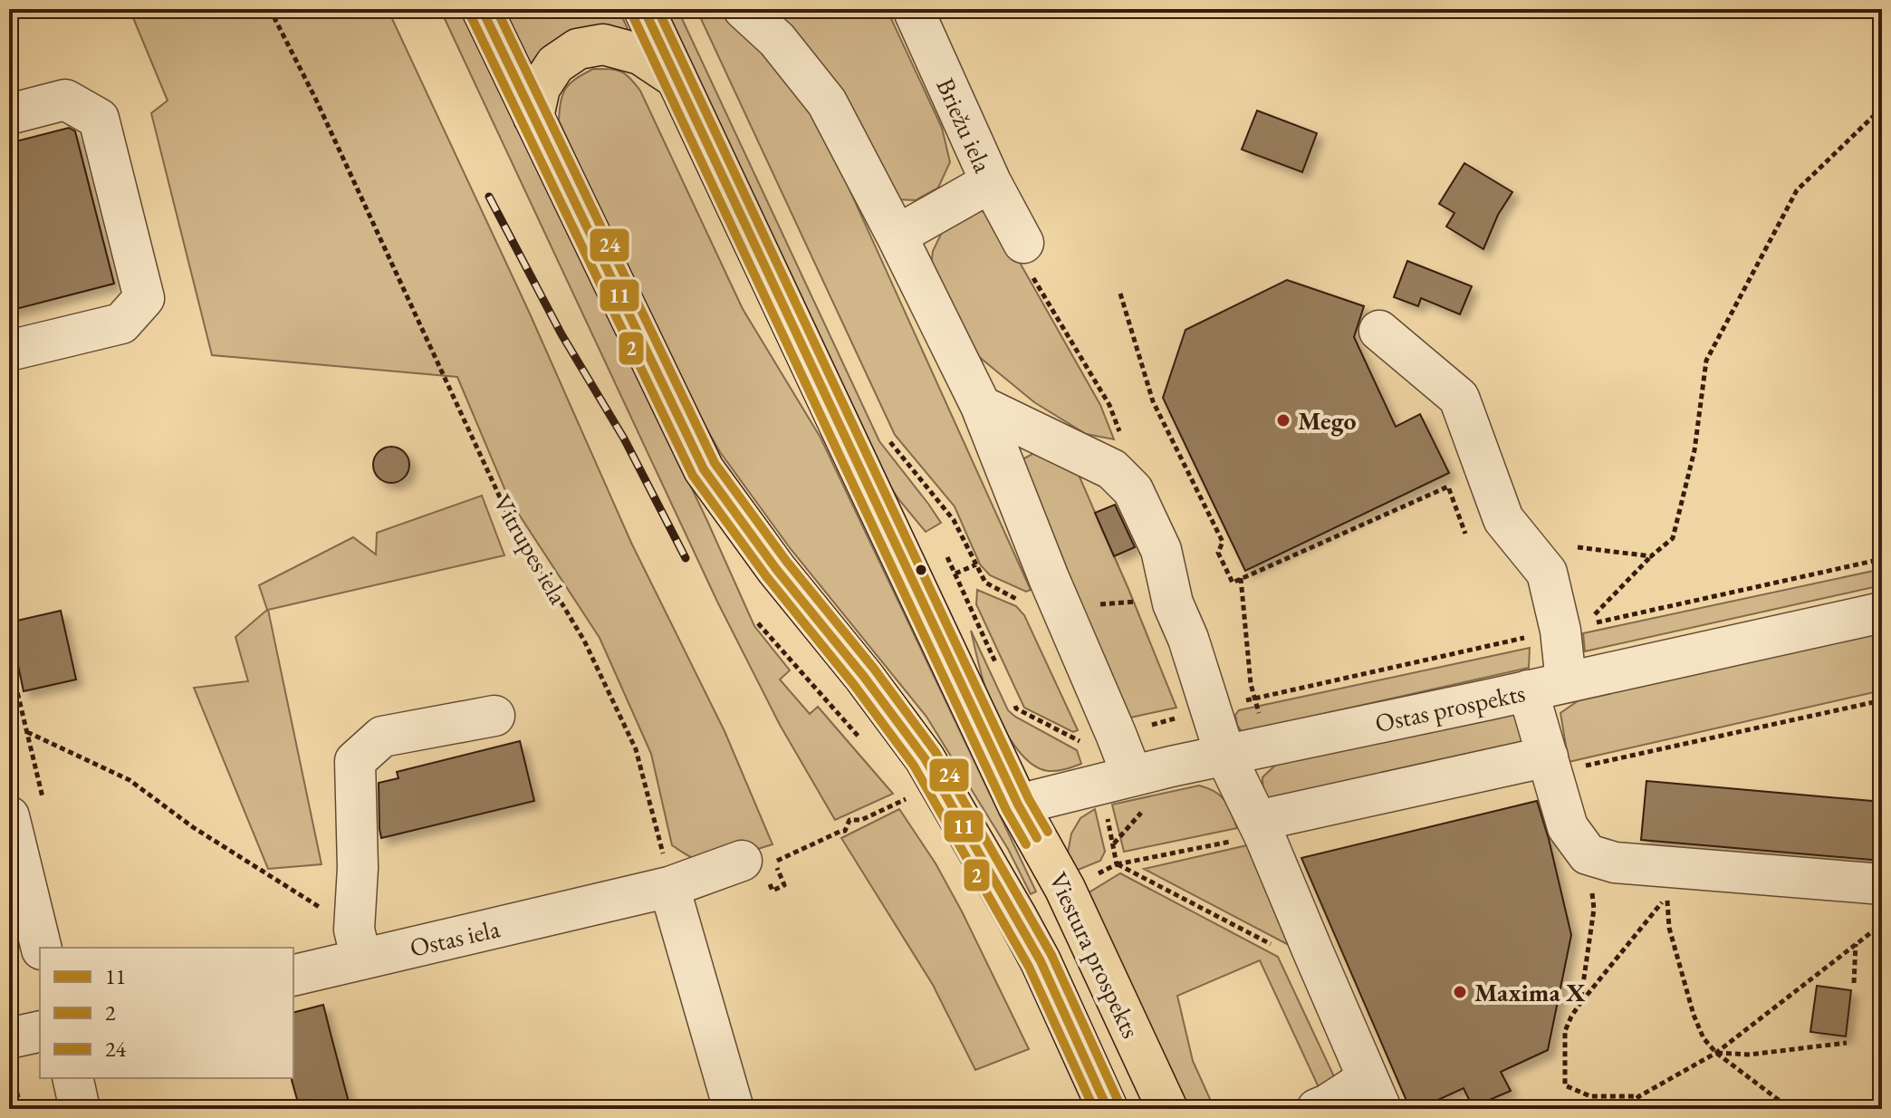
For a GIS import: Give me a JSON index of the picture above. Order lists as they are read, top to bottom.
{
  "streets": {
    "main road": ["Viestura prospekts"],
    "street": ["Briežu iela", "Ostas prospekts", "Ostas iela"],
    "path": ["Vitrupes iela"]
  },
  "crossings": [
    ["Vitrupes iela", "Ostas iela"],
    ["Ostas prospekts", "Viestura prospekts"]
  ],
  "places": ["Mego", "Maxima X"],
  "lines": ["transit line 11", "transit line 24", "transit line 2"],
  "legend": ["11", "2", "24"]
}
